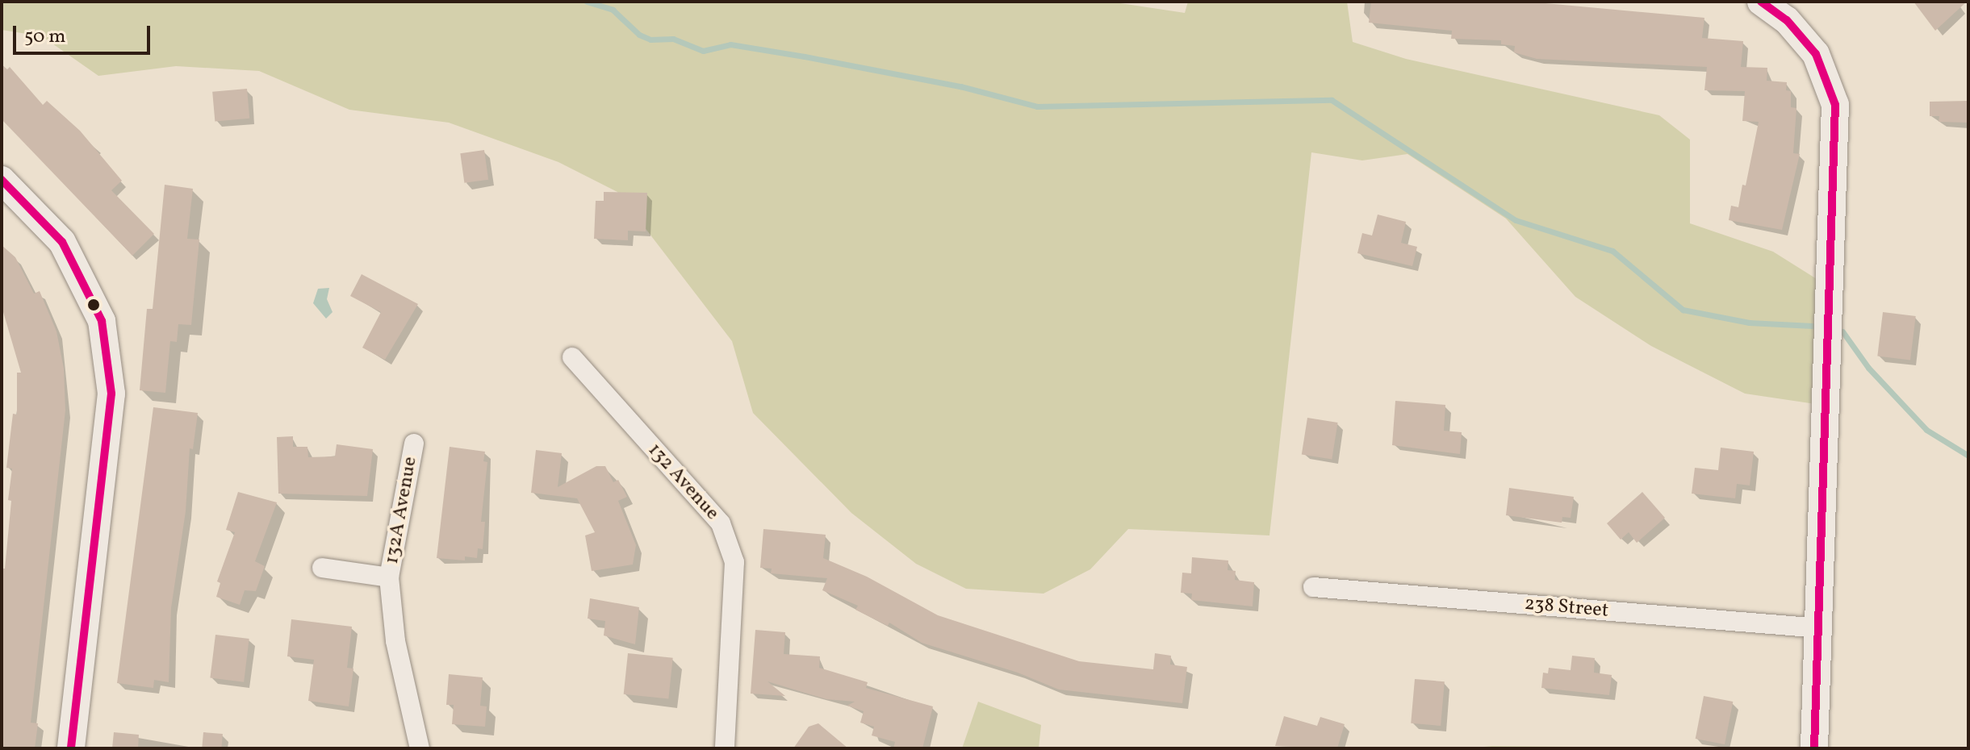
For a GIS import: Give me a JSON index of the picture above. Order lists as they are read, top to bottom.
{
  "streets": {
    "street": ["132 Avenue", "132A Avenue", "238 Street"]
  },
  "scale_bar": "50 m"
}
